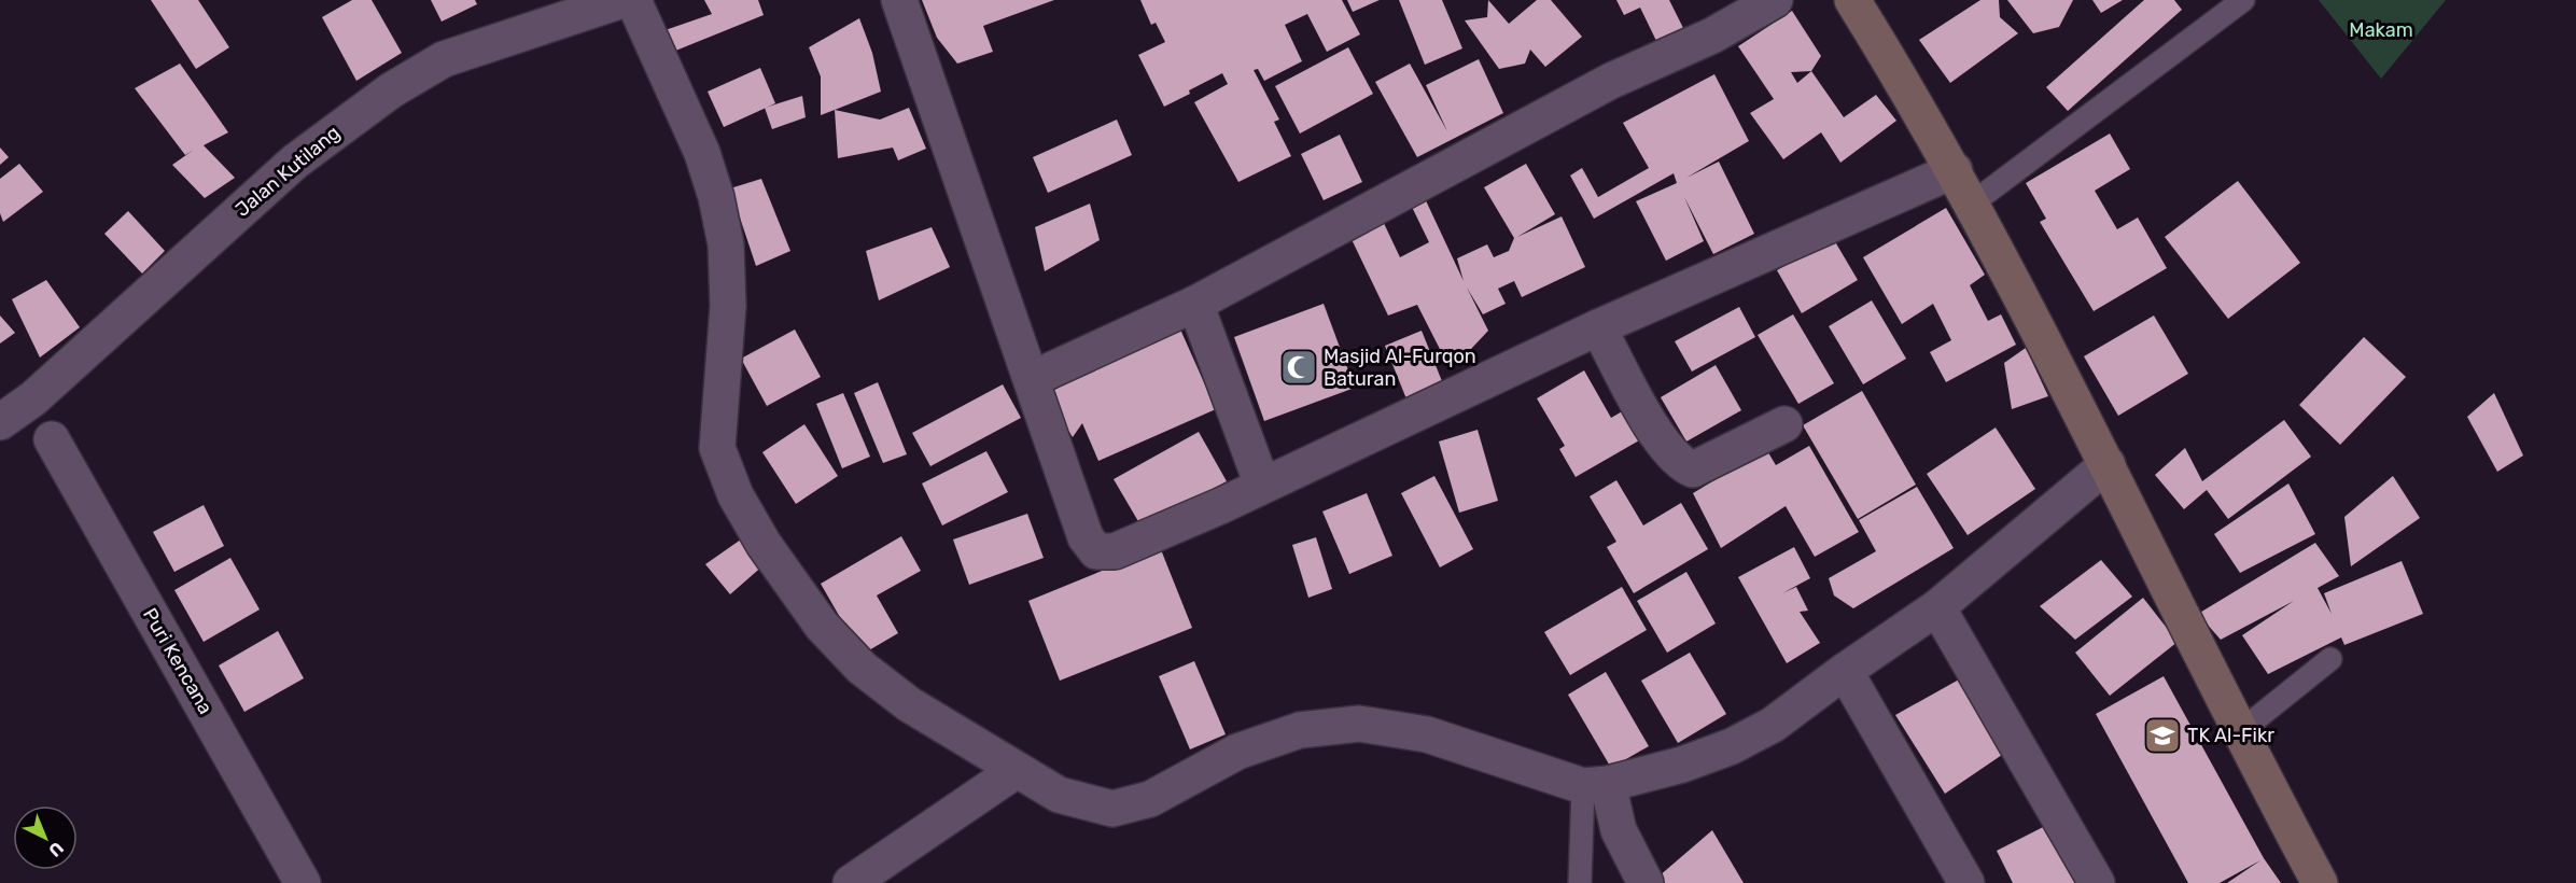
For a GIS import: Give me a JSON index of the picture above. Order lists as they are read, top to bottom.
{
  "streets": {
    "street": ["Jalan Kutilang", "Puri Kencana"]
  },
  "parks": ["Makam"],
  "places": {
    "mosque": ["Masjid Al-Furqon Baturan"],
    "school or university": ["TK Al-Fikr"]
  },
  "north": "bottom right"
}
